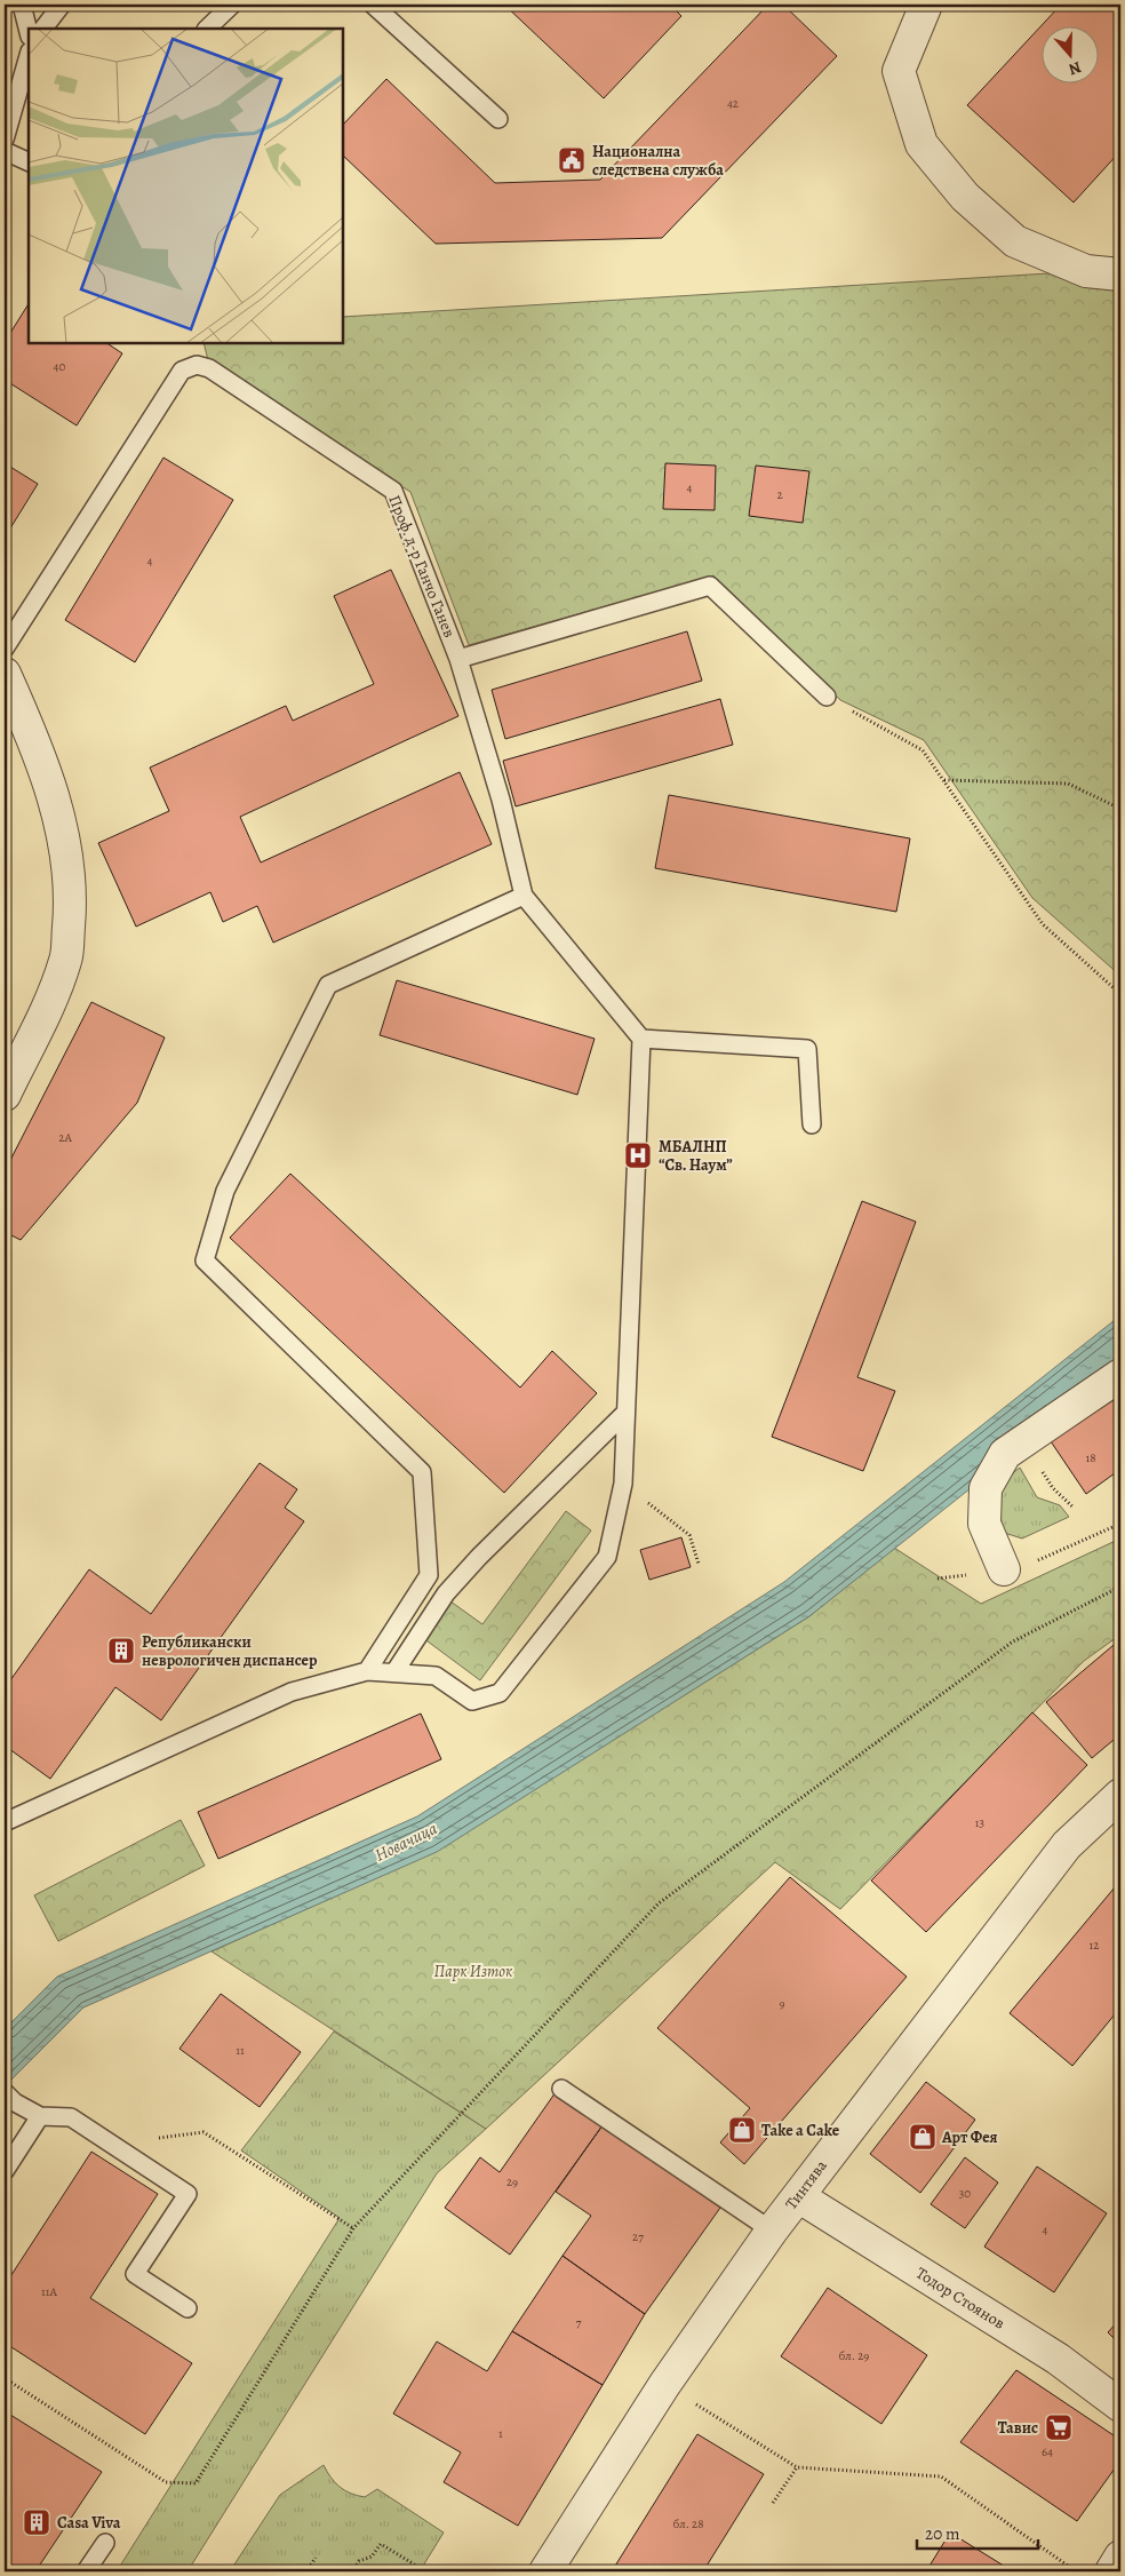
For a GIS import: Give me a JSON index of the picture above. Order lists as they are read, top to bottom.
{
  "streets": {
    "street": ["Тинтява", "Тодор Стоянов"],
    "lane": ["Проф. д-р Ганчо Ганев"]
  },
  "crossings": [
    ["Тинтява", "Тодор Стоянов"]
  ],
  "water": ["Новачица"],
  "parks": ["Парк Изток"],
  "places": {
    "public building": ["Национална следствена служба"],
    "hospital": ["MБАЛНП “Св. Наум”"],
    "building": ["Републикански неврологичен диспансер", "Casa Viva"],
    "shop": ["Take a Cake", "Арт Фея"],
    "supermarket": ["Тавис"]
  },
  "house_numbers": [
    "42",
    "40",
    "4",
    "2",
    "4",
    "2А",
    "18",
    "13",
    "12",
    "9",
    "11",
    "29",
    "30",
    "4",
    "27",
    "11А",
    "7",
    "бл. 29",
    "1",
    "64",
    "бл. 28"
  ],
  "scale_bar": "20 m",
  "north": "bottom"
}
